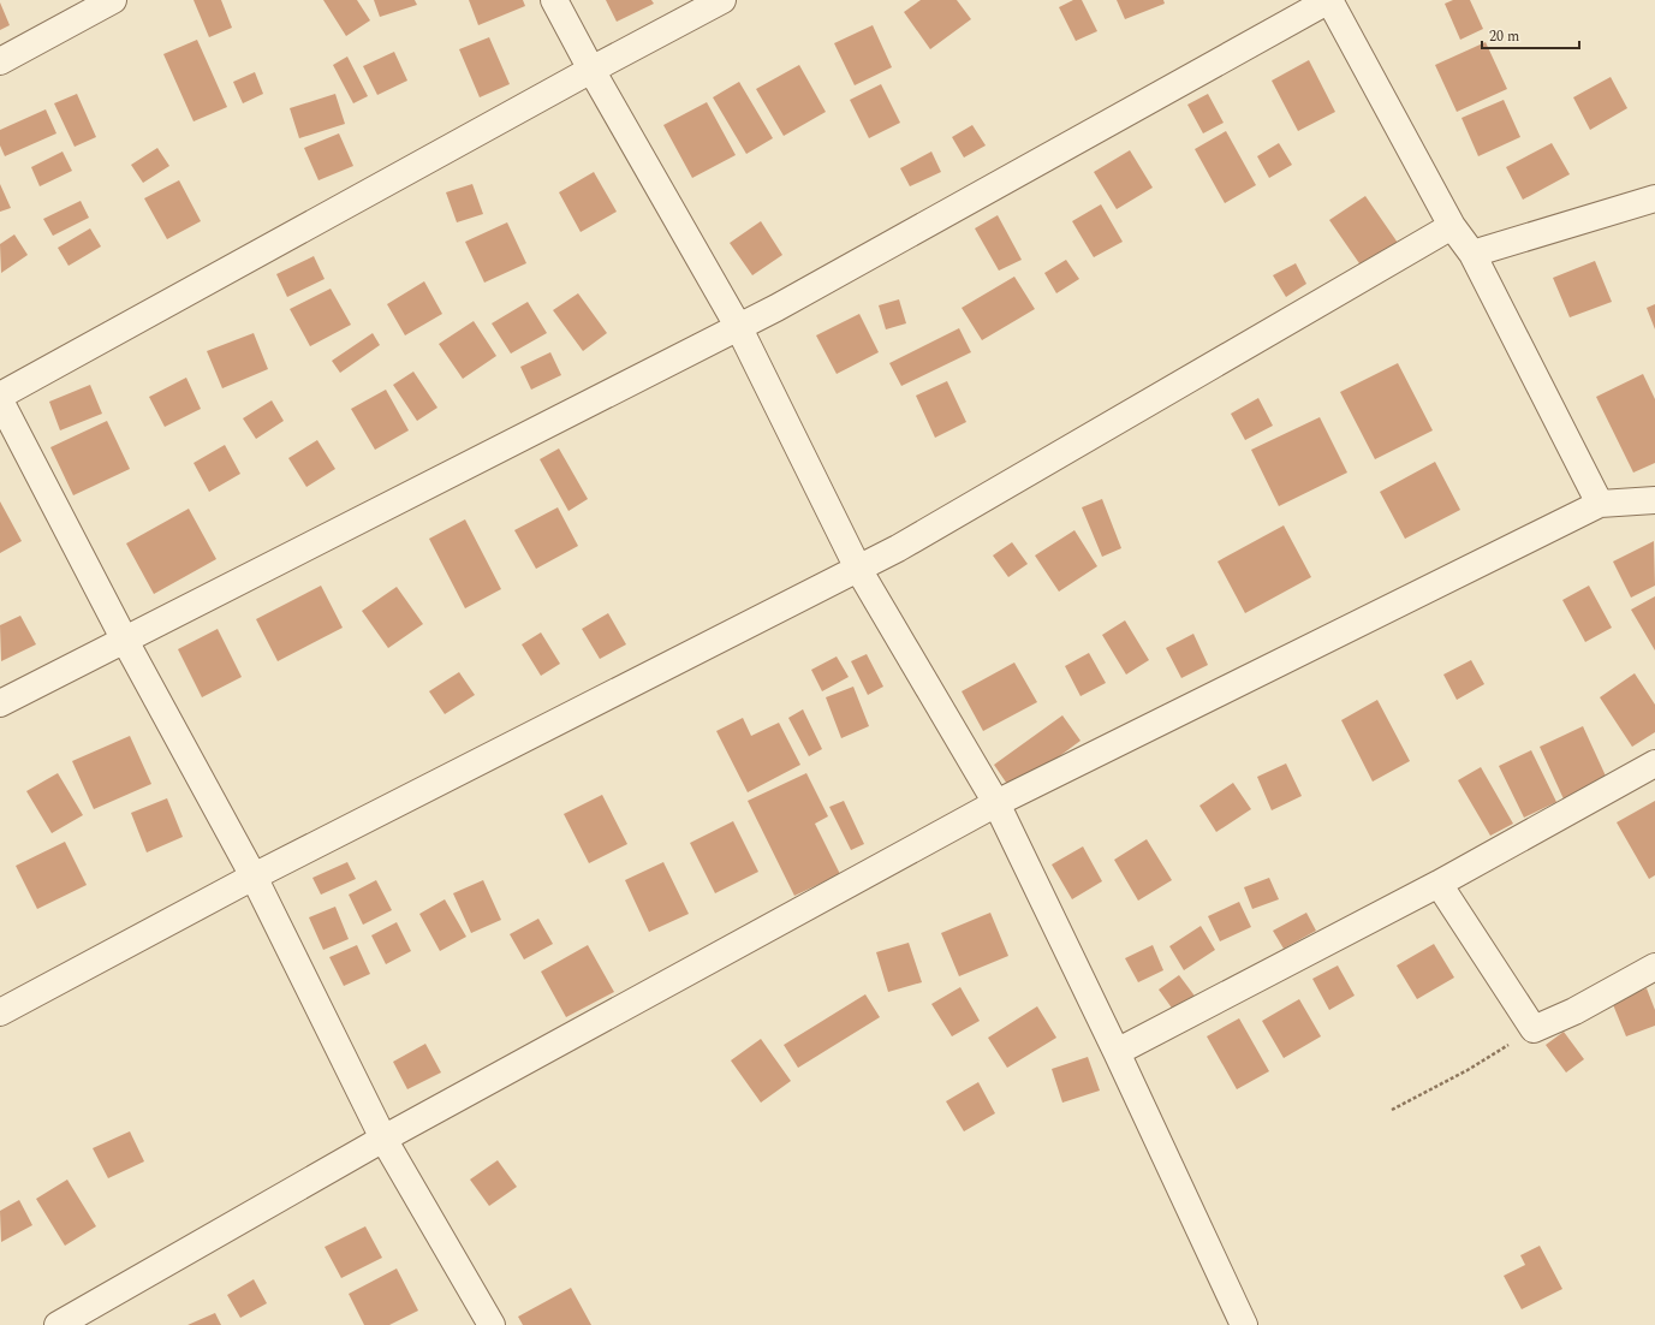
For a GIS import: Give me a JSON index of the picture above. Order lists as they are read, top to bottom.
{
  "scale_bar": "20 m"
}
